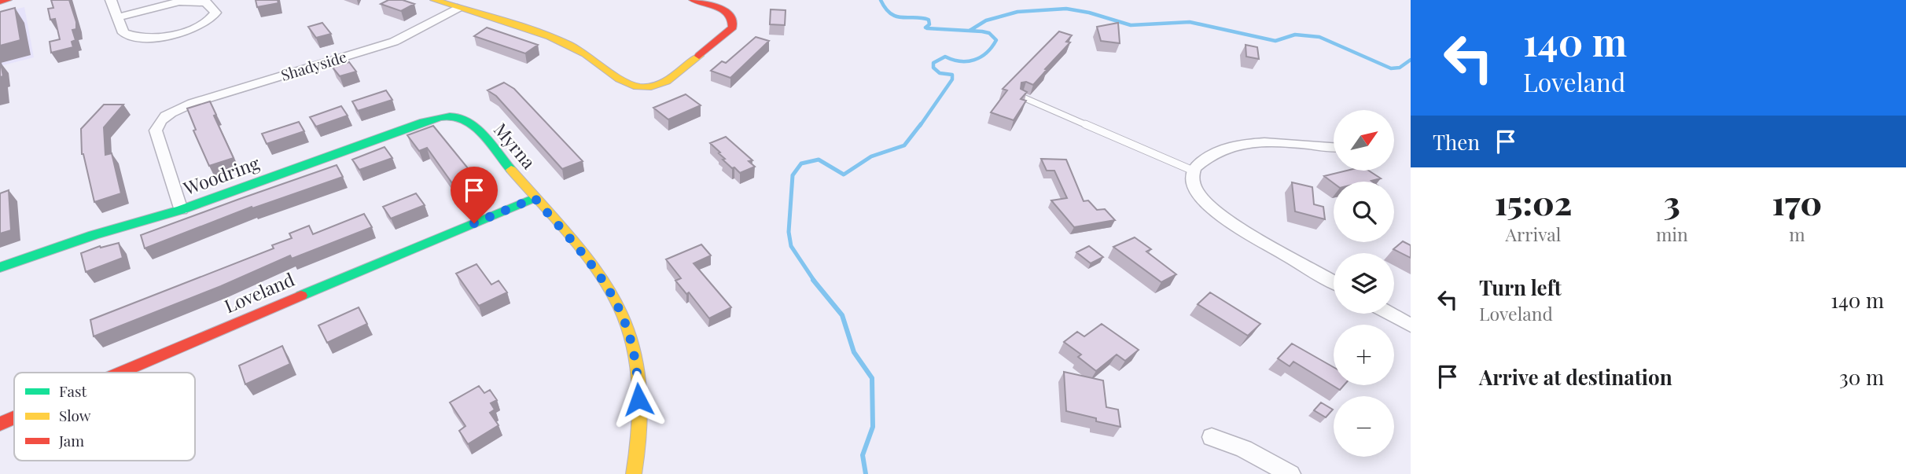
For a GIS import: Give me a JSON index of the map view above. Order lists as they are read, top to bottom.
{
  "streets": {
    "street": [
      "Shadyside",
      "Myrna",
      "Woodring",
      "Loveland"
    ]
  },
  "crossings": [
    ["Myrna", "Woodring"],
    ["Myrna", "Loveland"]
  ],
  "legend": ["Fast", "Slow", "Jam"],
  "north": "top right",
  "page": {
    "turn": ["140 m", "Loveland"],
    "map_buttons": ["+", "−"],
    "then": "Then",
    "eta": [
      "15:02",
      "Arrival",
      "3",
      "min",
      "170",
      "m"
    ],
    "list": [
      {
        "name": "Turn left",
        "note": "Loveland",
        "value": "140 m"
      },
      {
        "name": "Arrive at destination",
        "value": "30 m"
      }
    ]
  }
}
